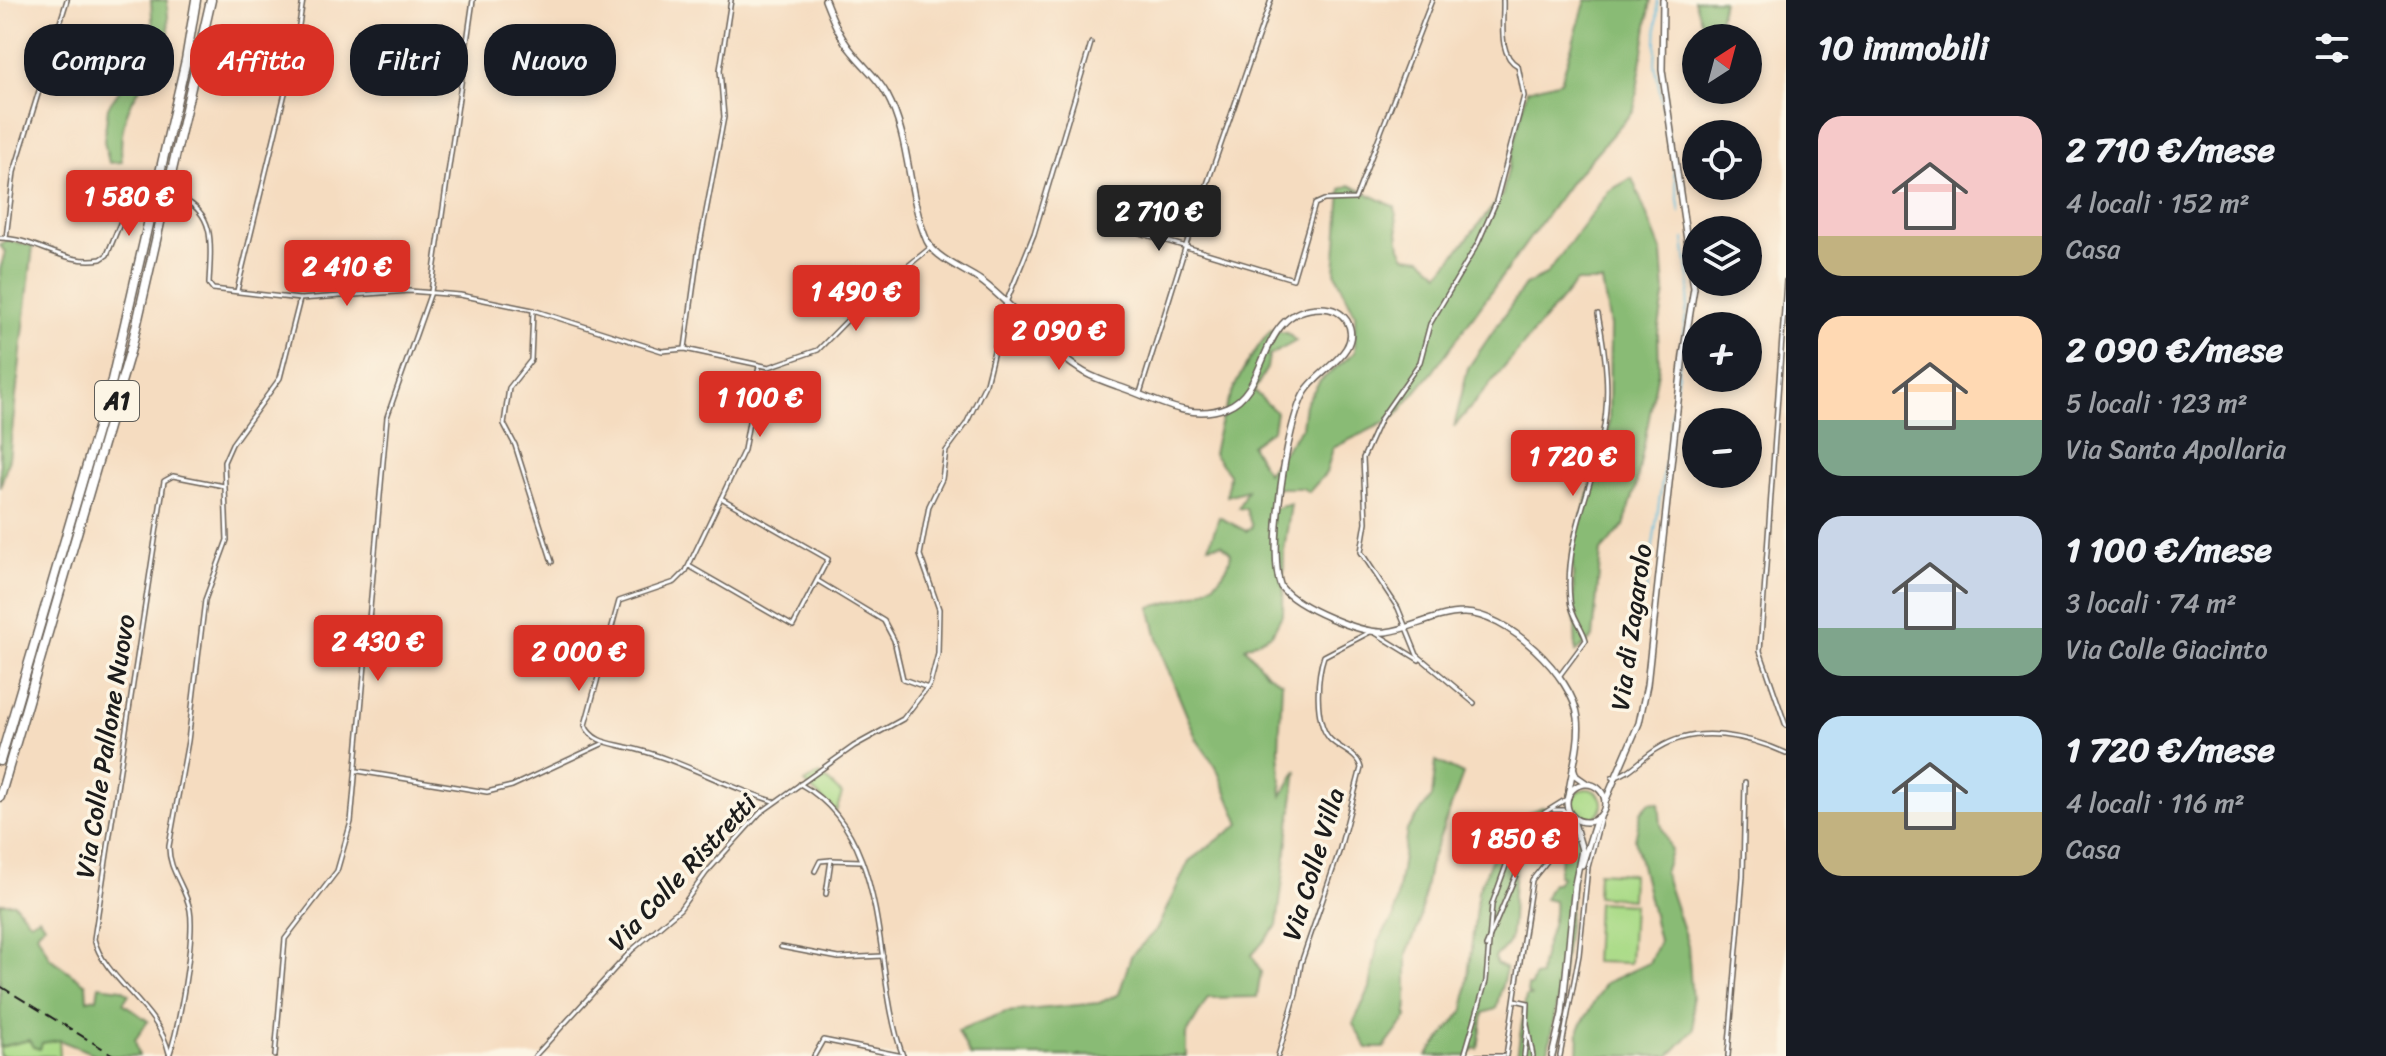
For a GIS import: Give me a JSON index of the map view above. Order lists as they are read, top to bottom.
{
  "streets": {
    "highway": ["A1"],
    "street": [
      "Via di Zagarolo",
      "Via Colle Pallone Nuovo",
      "Via Colle Villa",
      "Via Colle Ristretti"
    ]
  },
  "north": "top right",
  "page": {
    "heading": "10 immobili",
    "map_buttons": ["+", "−"],
    "chip": [
      "Compra",
      "Affitta",
      "Filtri",
      "Nuovo"
    ],
    "list": [
      {
        "name": "2 710 €/mese",
        "note": "4 locali · 152 m² · Casa"
      },
      {
        "name": "2 090 €/mese",
        "note": "5 locali · 123 m² · Via Santa Apollaria"
      },
      {
        "name": "1 100 €/mese",
        "note": "3 locali · 74 m² · Via Colle Giacinto"
      },
      {
        "name": "1 720 €/mese",
        "note": "4 locali · 116 m² · Casa"
      }
    ],
    "price": [
      "1 580 €",
      "2 710 €",
      "2 410 €",
      "1 490 €",
      "2 090 €",
      "1 100 €",
      "1 720 €",
      "2 430 €",
      "2 000 €",
      "1 850 €"
    ]
  }
}
